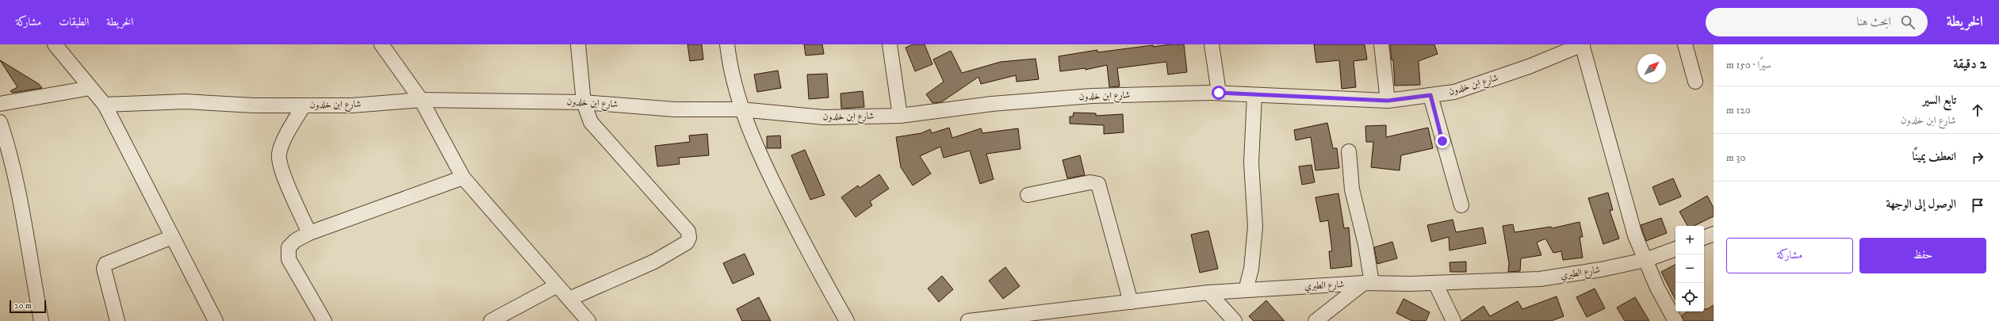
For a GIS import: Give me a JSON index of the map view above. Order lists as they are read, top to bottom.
{
  "streets": {
    "street": ["شارع ابن خلدون", "شارع الطبري"]
  },
  "scale_bar": "20 m",
  "north": "top right",
  "page": {
    "header": "الخريطة",
    "search": "ابحث هنا",
    "nav": ["الخريطة", "الطبقات", "مشاركة"],
    "heading": ["2 دقيقة", "سيرًا · 150 m"],
    "list": [
      ["تابع السير", "شارع ابن خلدون", "120 m"],
      ["انعطف يمينًا", "30 m"],
      "الوصول إلى الوجهة"
    ],
    "map_buttons": ["+", "−"],
    "buttons": ["حفظ", "مشاركة"],
    "scale": "20 m"
  }
}
